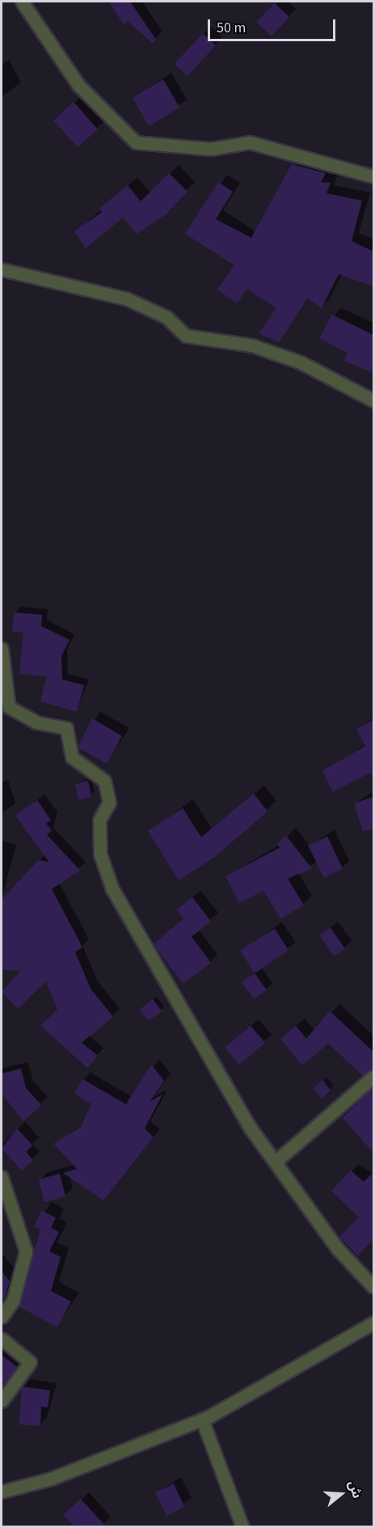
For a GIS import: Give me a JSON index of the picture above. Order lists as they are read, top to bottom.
{
  "scale_bar": "50 m",
  "north": "right"
}
